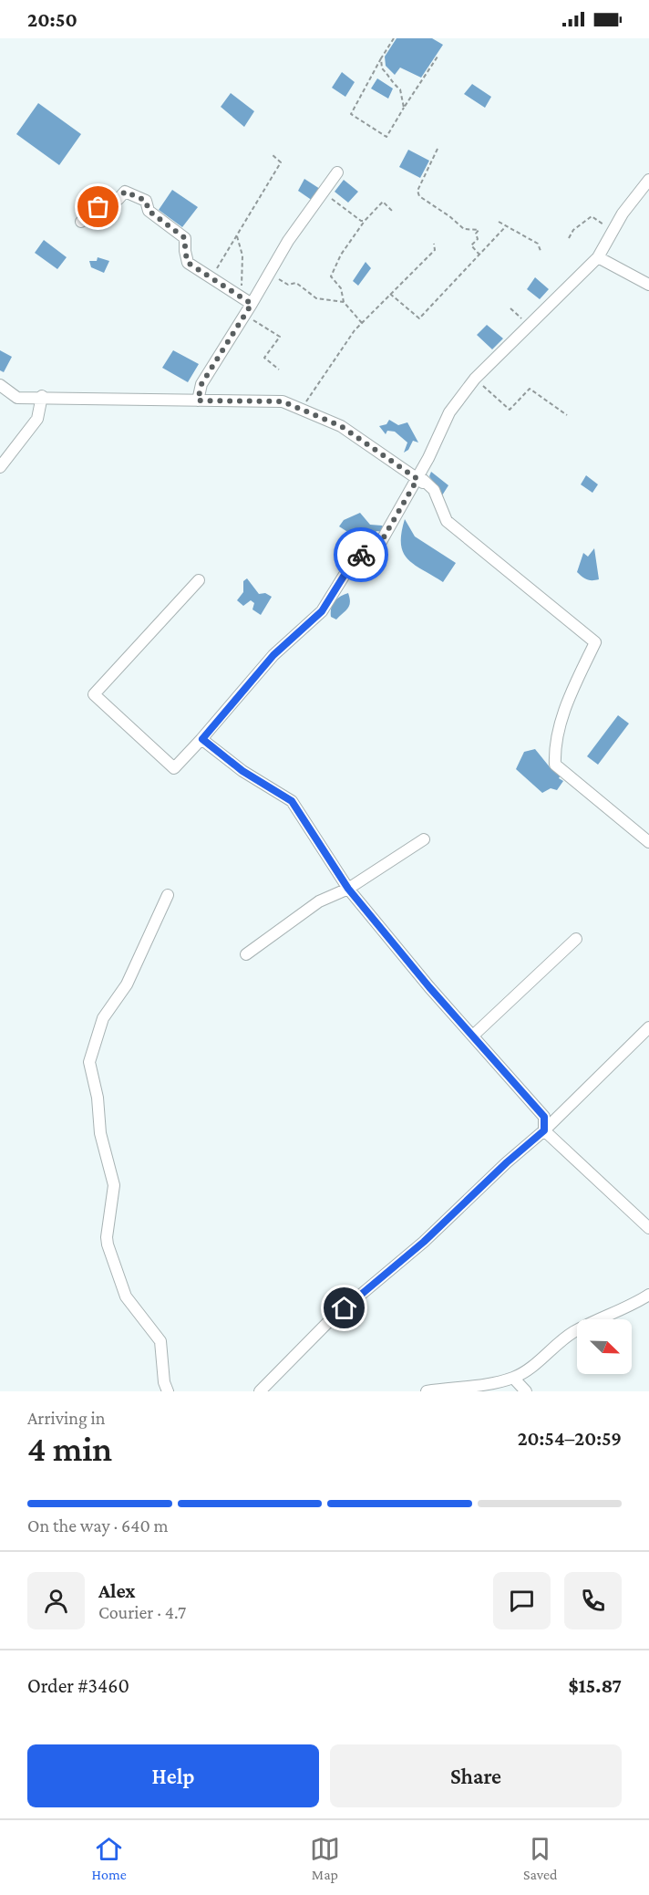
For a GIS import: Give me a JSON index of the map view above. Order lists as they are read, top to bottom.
{
  "north": "bottom right",
  "page": {
    "status": "20:50",
    "heading": ["4 min", "Arriving in", "20:54–20:59"],
    "panel": [
      "Alex",
      "Courier · 4.7",
      "Order #3460",
      "$15.87"
    ],
    "bar": "On the way · 640 m",
    "buttons": ["Help", "Share"],
    "tabs": ["Home", "Map", "Saved"]
  }
}
